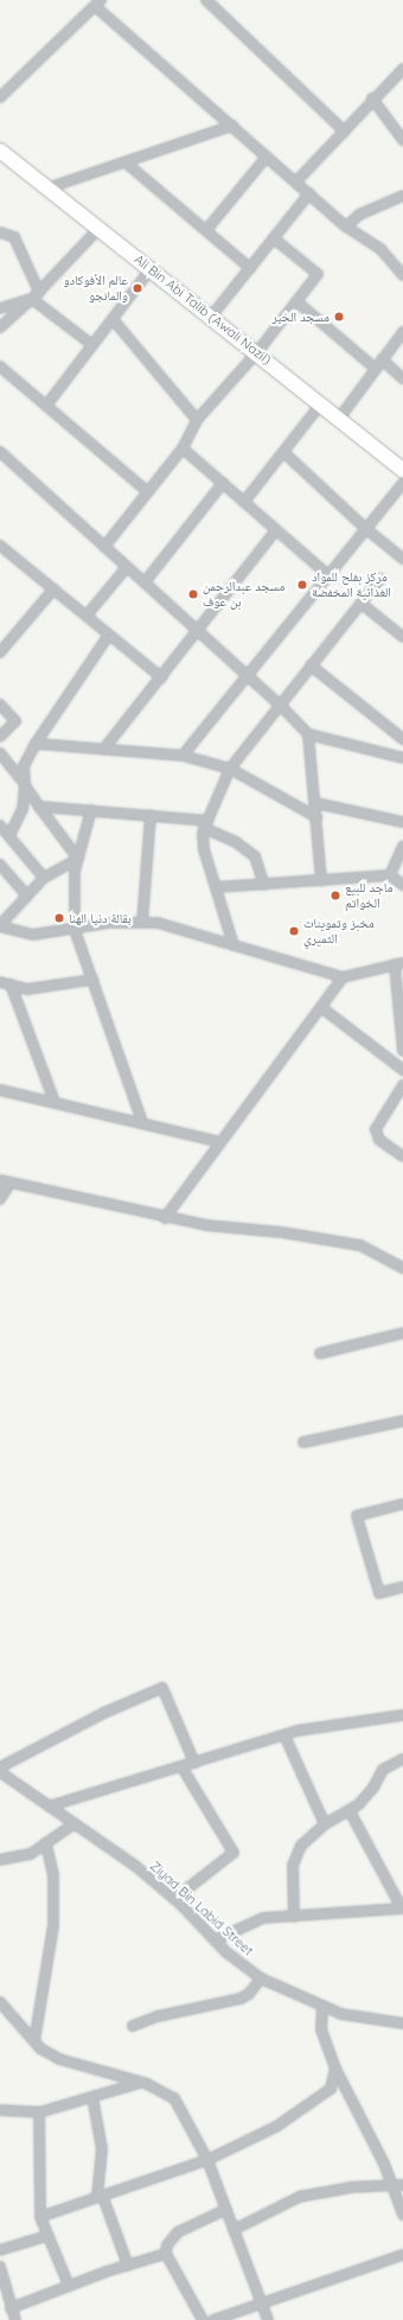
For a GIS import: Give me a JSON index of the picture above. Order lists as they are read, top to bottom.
{
  "streets": {
    "main road": ["Ali Bin Abi Talib (Awali Nazil)"],
    "street": ["Ziyad Bin Labid Street"]
  },
  "places": [
    "عالم الأفوكادو والمانجو",
    "مسجد الخير",
    "مركز بفلح للمواد الغذائية المخفضة",
    "مسجد عبدالرحمن بن عوف",
    "ماجد للبيع الخواتم",
    "بقالة دنيا الهنا",
    "مخبز وتموينات الثميري"
  ]
}
